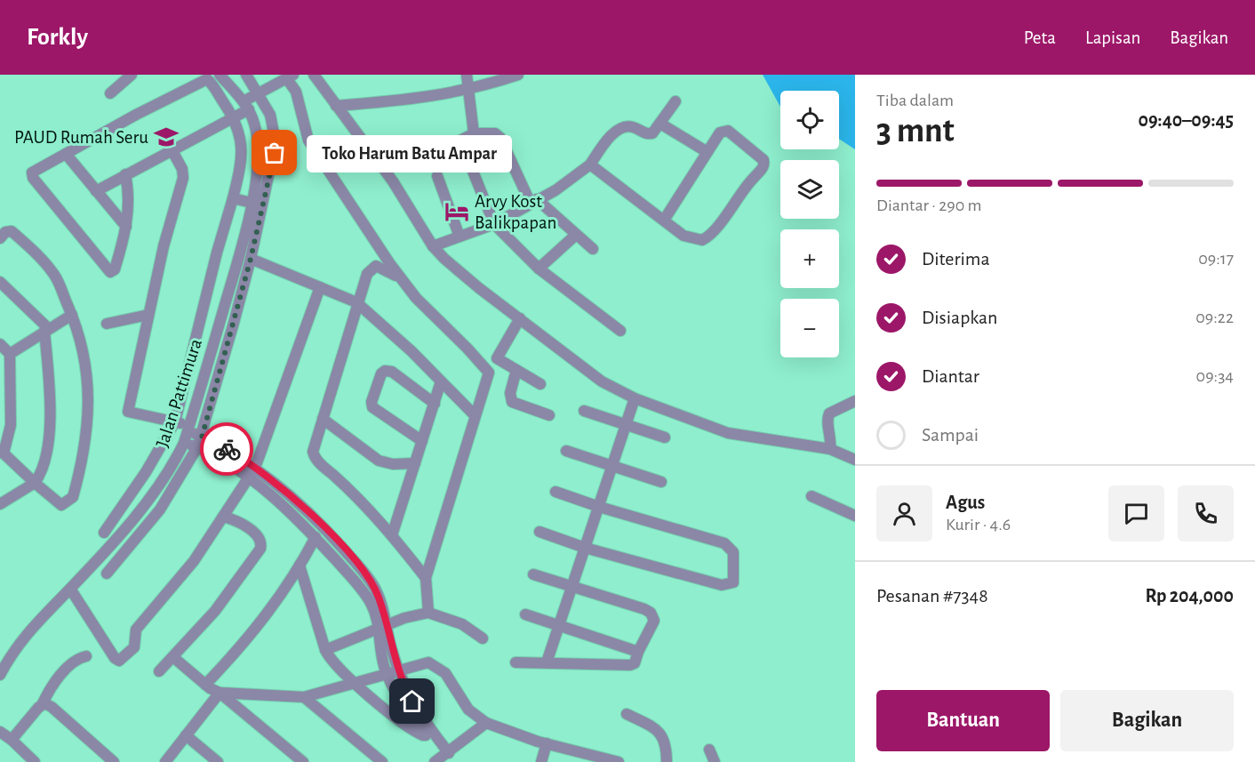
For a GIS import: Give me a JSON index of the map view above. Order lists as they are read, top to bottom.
{
  "streets": {
    "street": ["Jalan Pattimura"]
  },
  "places": {
    "school or university": ["PAUD Rumah Seru"],
    "other": ["Toko Harum Batu Ampar"],
    "hotel": ["Arvy Kost Balikpapan"]
  },
  "page": {
    "header": "Forkly",
    "nav": ["Peta", "Lapisan", "Bagikan"],
    "heading": ["3 mnt", "Tiba dalam", "09:40–09:45"],
    "panel": [
      "Agus",
      "Kurir · 4.6",
      "Pesanan #7348",
      "Rp 204,000"
    ],
    "map_buttons": ["+", "−"],
    "bubble": "Toko Harum Batu Ampar",
    "bar": "Diantar · 290 m",
    "list": [
      ["Diterima", "09:17"],
      ["Disiapkan", "09:22"],
      ["Diantar", "09:34"],
      "Sampai"
    ],
    "buttons": ["Bantuan", "Bagikan"]
  }
}
